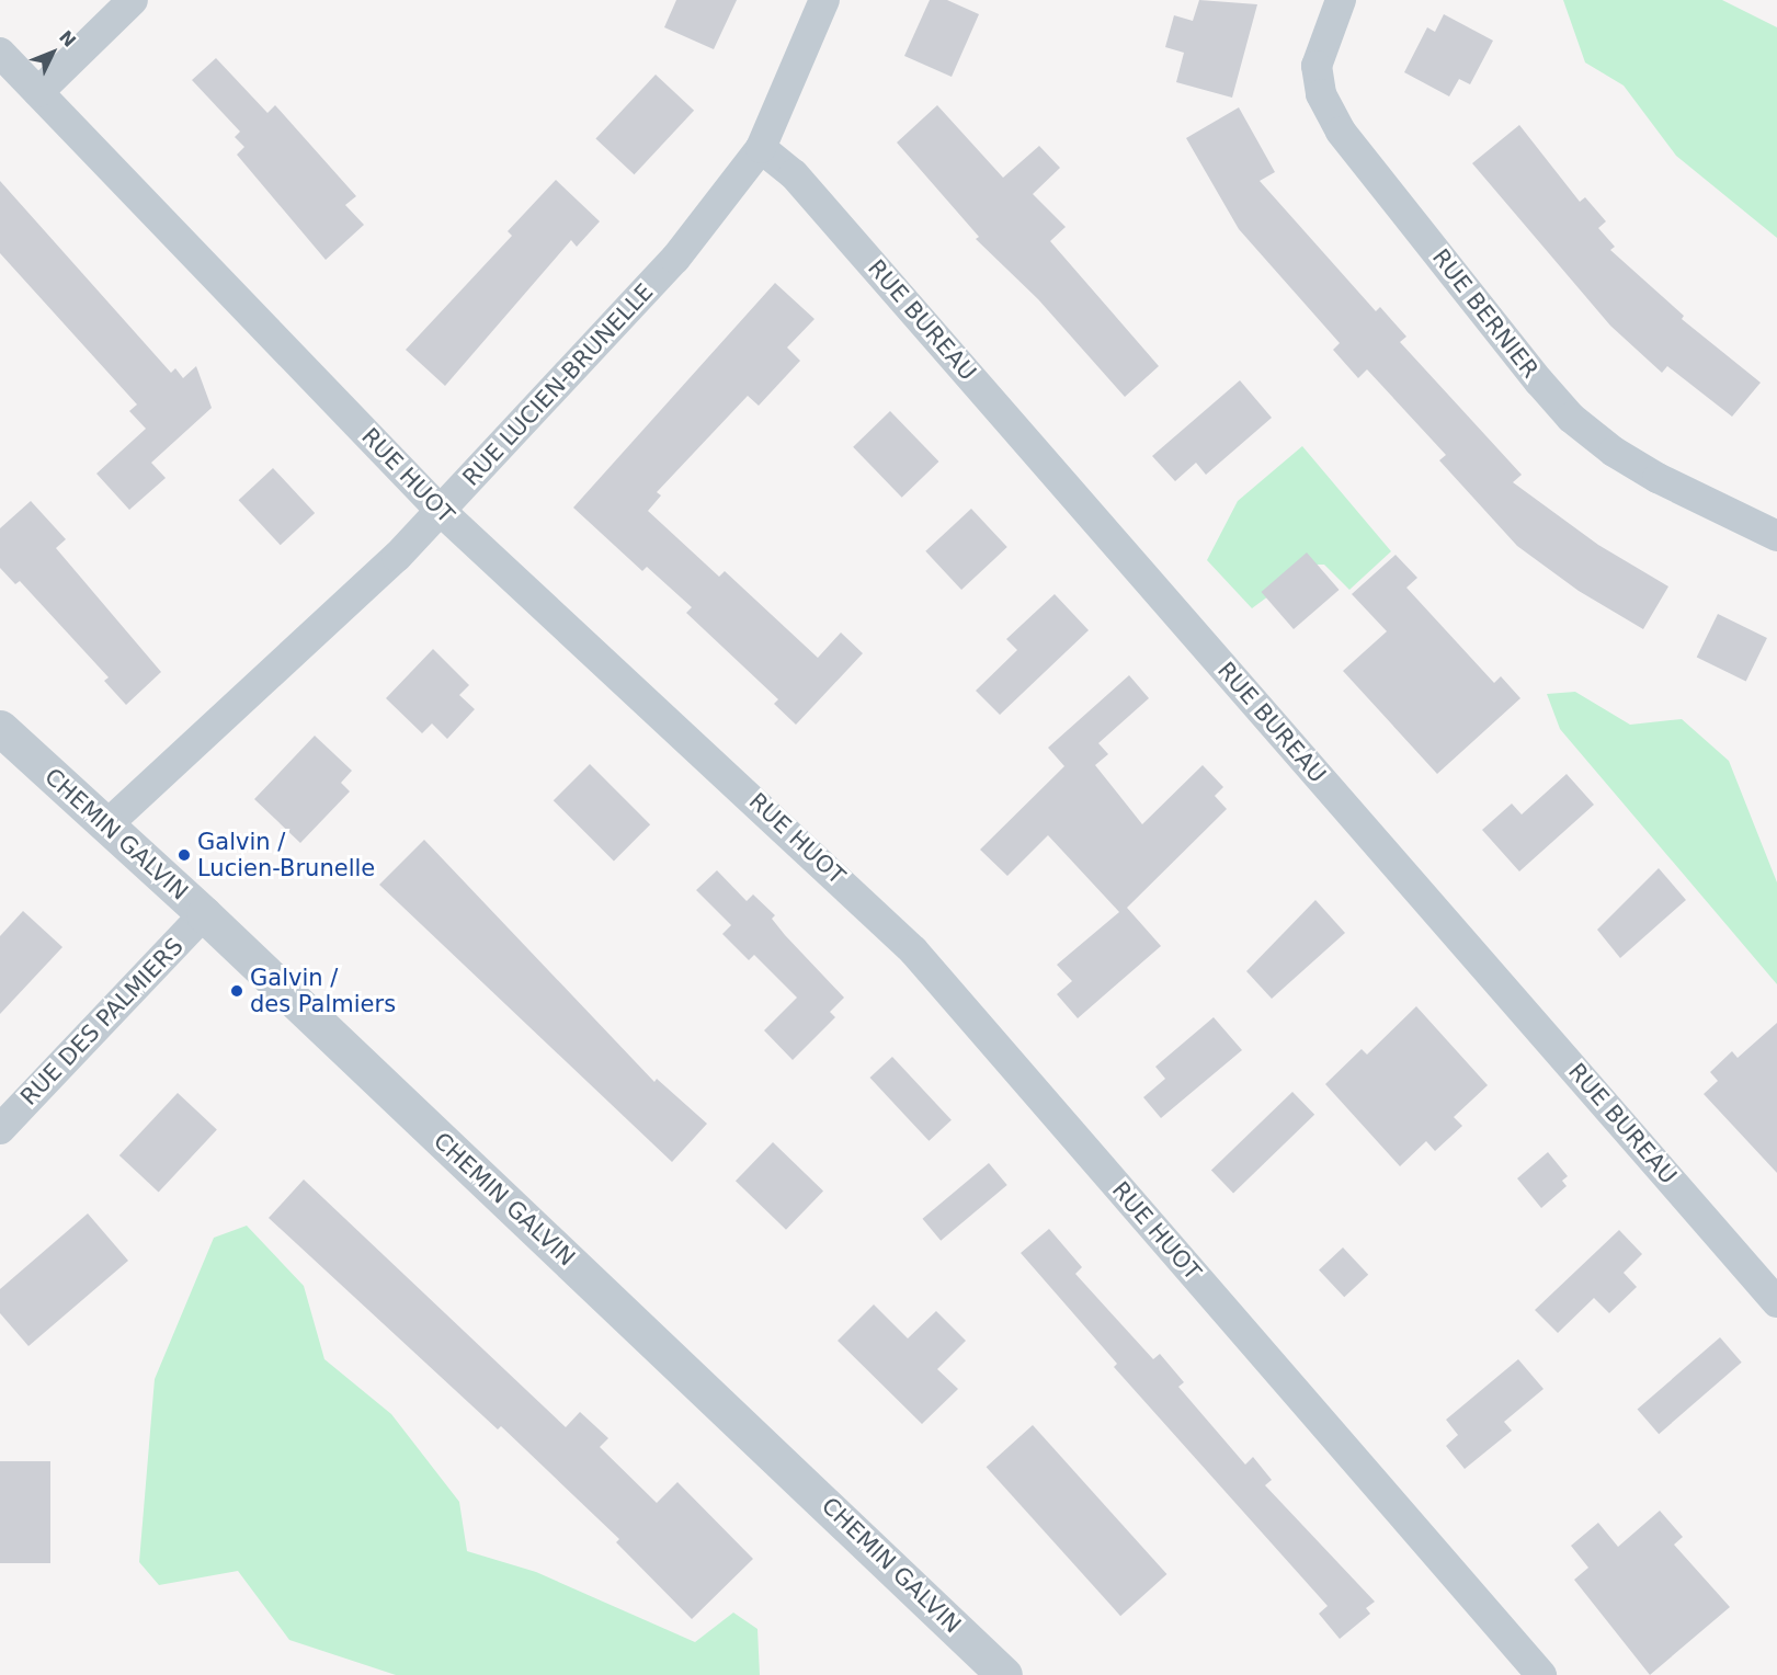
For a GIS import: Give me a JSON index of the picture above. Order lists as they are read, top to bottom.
{
  "streets": {
    "street": [
      "RUE BERNIER",
      "RUE BUREAU",
      "RUE LUCIEN-BRUNELLE",
      "RUE HUOT",
      "CHEMIN GALVIN",
      "RUE DES PALMIERS"
    ]
  },
  "crossings": [
    ["RUE BUREAU", "RUE LUCIEN-BRUNELLE"],
    ["RUE LUCIEN-BRUNELLE", "RUE HUOT"],
    ["RUE LUCIEN-BRUNELLE", "CHEMIN GALVIN"],
    ["CHEMIN GALVIN", "RUE DES PALMIERS"]
  ],
  "places": ["Galvin / Lucien-Brunelle", "Galvin / des Palmiers"],
  "north": "top right"
}
